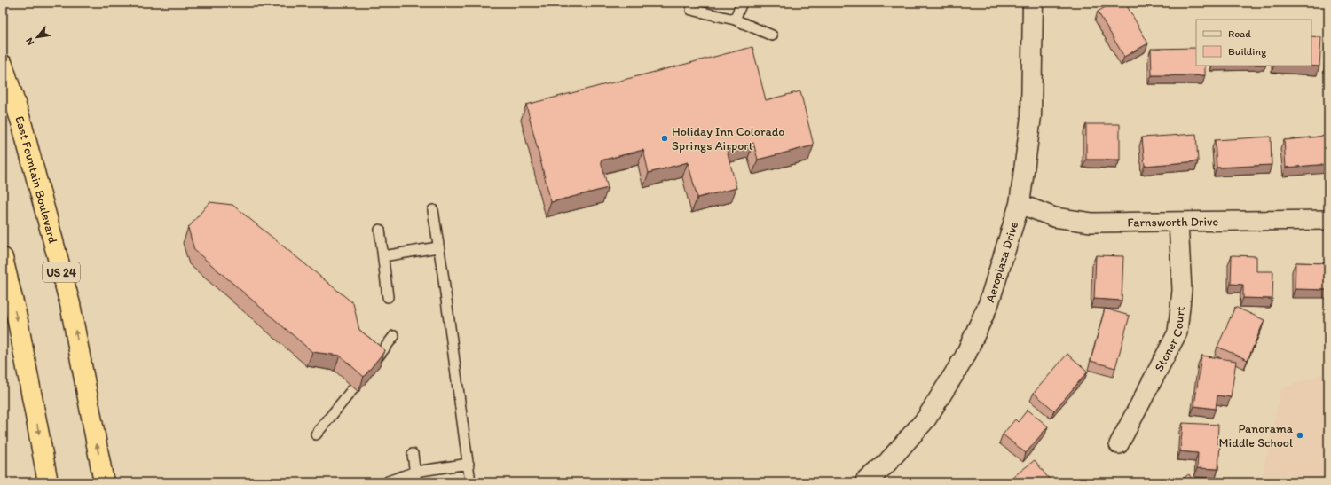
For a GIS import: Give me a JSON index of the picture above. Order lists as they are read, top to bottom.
{
  "streets": {
    "highway": ["East Fountain Boulevard", "US 24"],
    "street": ["Farnsworth Drive", "Aeroplaza Drive", "Stoner Court"]
  },
  "crossings": [
    ["Farnsworth Drive", "Aeroplaza Drive"],
    ["Farnsworth Drive", "Stoner Court"]
  ],
  "places": ["Holiday Inn Colorado Springs Airport", "Panorama Middle School"],
  "legend": ["Road", "Building"],
  "north": "bottom left"
}
